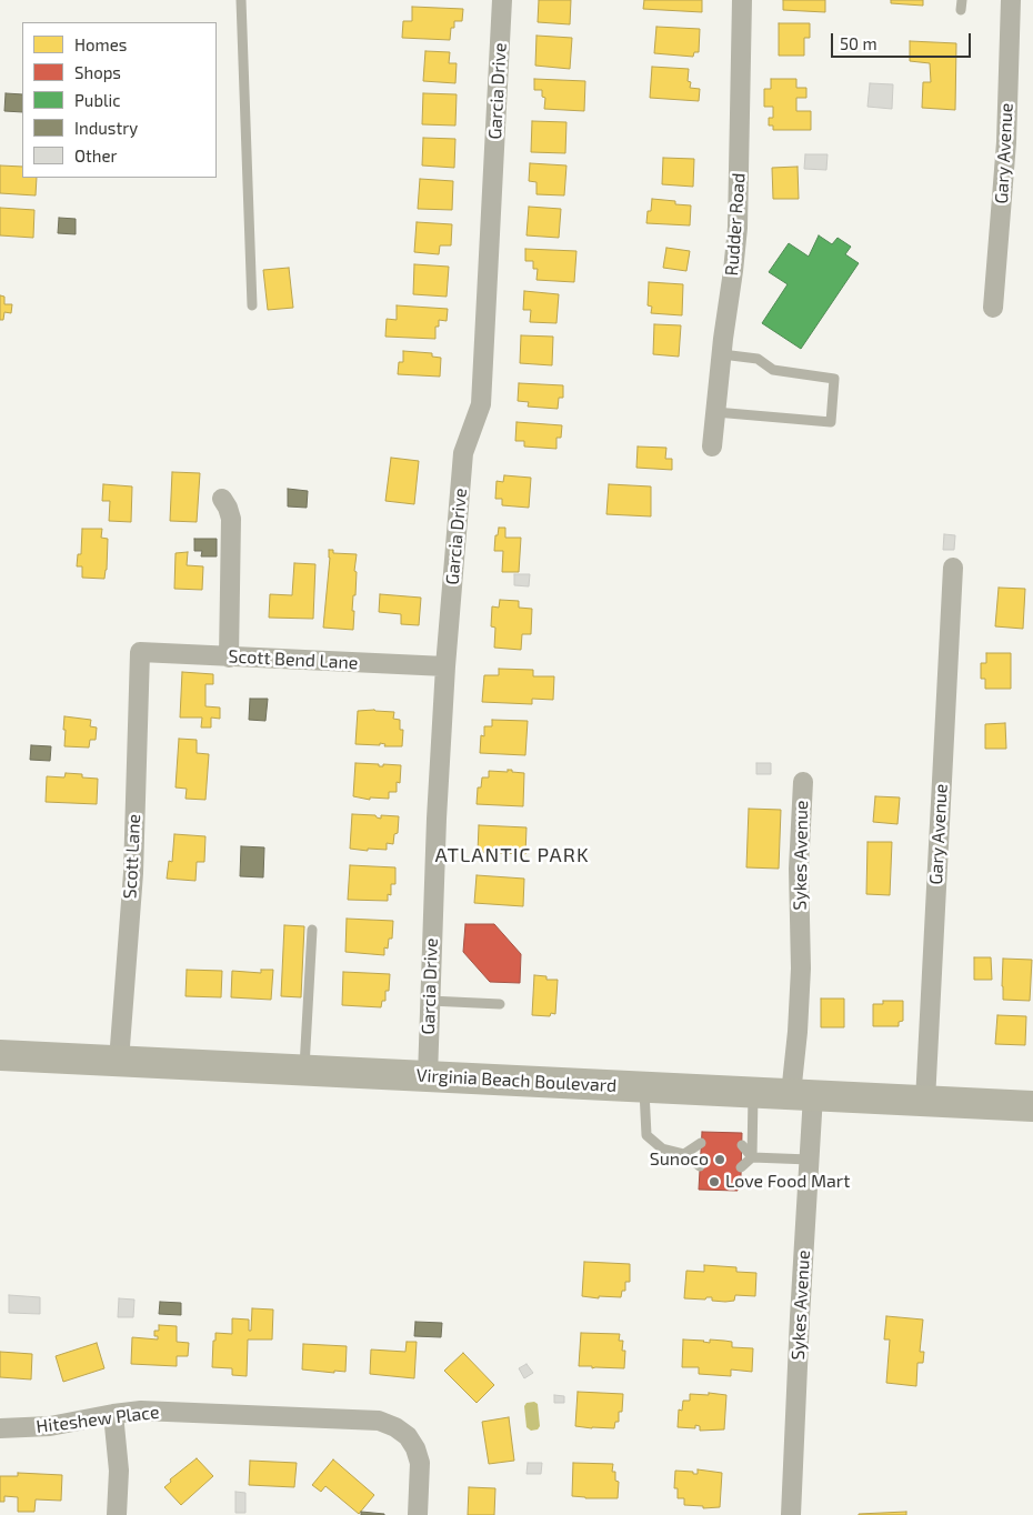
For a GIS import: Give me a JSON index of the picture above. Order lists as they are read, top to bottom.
{
  "streets": {
    "main road": ["Virginia Beach Boulevard"],
    "street": [
      "Garcia Drive",
      "Gary Avenue",
      "Rudder Road",
      "Scott Bend Lane",
      "Sykes Avenue",
      "Scott Lane",
      "Hiteshew Place"
    ]
  },
  "crossings": [
    ["Garcia Drive", "Scott Bend Lane"],
    ["Garcia Drive", "Virginia Beach Boulevard"],
    ["Gary Avenue", "Virginia Beach Boulevard"],
    ["Scott Bend Lane", "Scott Lane"],
    ["Sykes Avenue", "Virginia Beach Boulevard"],
    ["Scott Lane", "Virginia Beach Boulevard"]
  ],
  "districts": ["ATLANTIC PARK"],
  "places": ["Sunoco", "Love Food Mart"],
  "legend": [
    "Homes",
    "Shops",
    "Public",
    "Industry",
    "Other"
  ],
  "scale_bar": "50 m"
}
